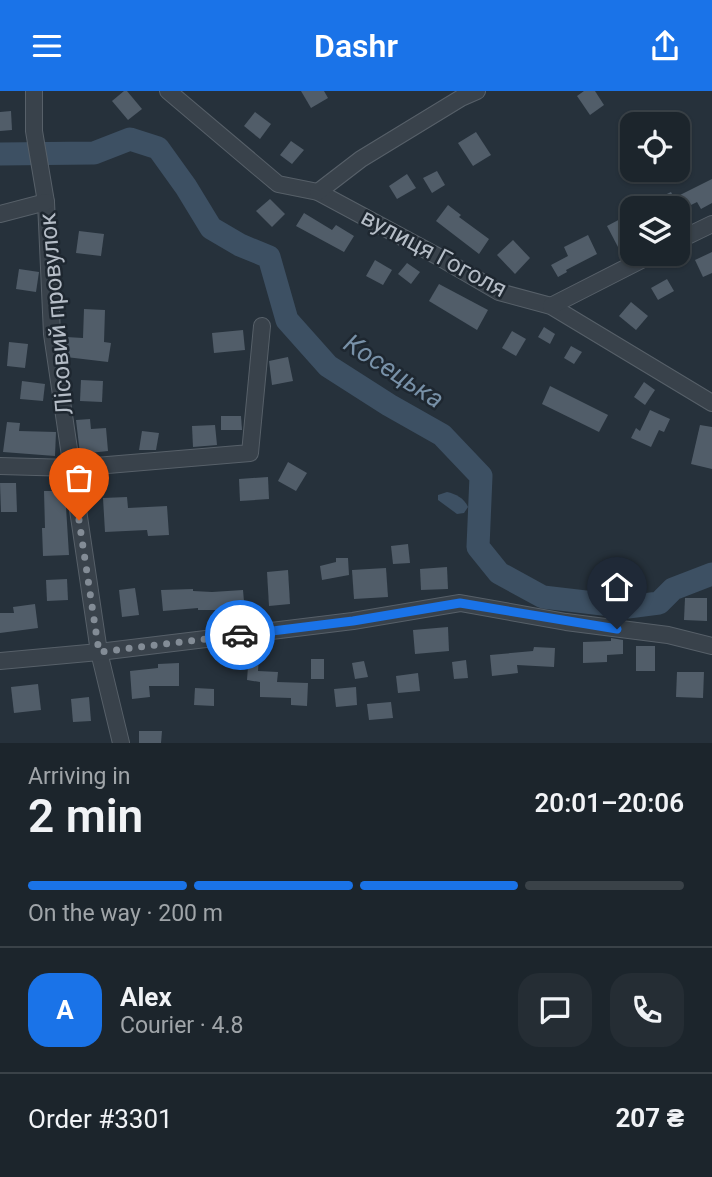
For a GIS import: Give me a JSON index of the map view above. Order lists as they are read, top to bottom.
{
  "streets": {
    "street": ["вулиця Гоголя", "Лісовий провулок"]
  },
  "water": ["Косецька"],
  "page": {
    "header": "Dashr",
    "heading": ["2 min", "Arriving in", "20:01–20:06"],
    "panel": [
      "Alex",
      "Courier · 4.8",
      "Order #3301",
      "207 ₴"
    ],
    "bar": "On the way · 200 m",
    "round": "A"
  }
}
